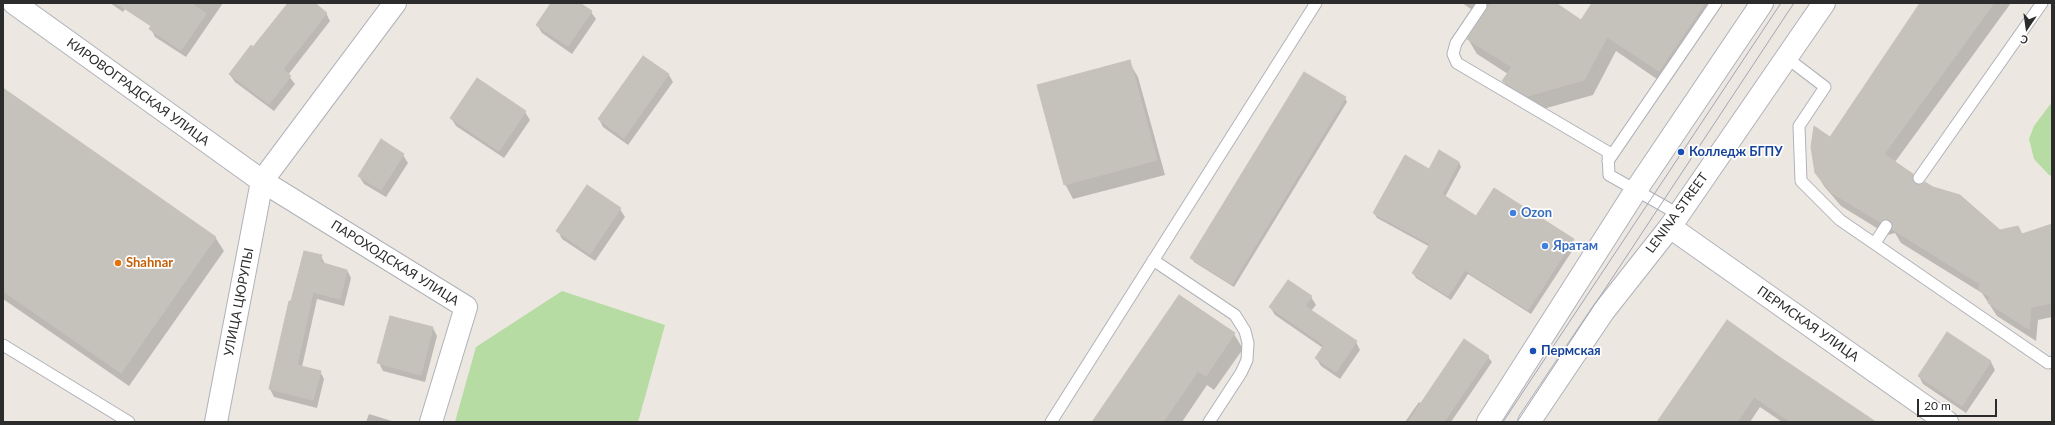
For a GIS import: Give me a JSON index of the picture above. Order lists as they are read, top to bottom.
{
  "streets": {
    "street": [
      "КИРОВОГРАДСКАЯ УЛИЦА",
      "LENINA STREET",
      "ПАРОХОДСКАЯ УЛИЦА",
      "УЛИЦА ЦЮРУПЫ",
      "ПЕРМСКАЯ УЛИЦА"
    ]
  },
  "crossings": [
    ["КИРОВОГРАДСКАЯ УЛИЦА", "ПАРОХОДСКАЯ УЛИЦА"],
    ["КИРОВОГРАДСКАЯ УЛИЦА", "УЛИЦА ЦЮРУПЫ"],
    ["LENINA STREET", "ПЕРМСКАЯ УЛИЦА"],
    ["ПАРОХОДСКАЯ УЛИЦА", "УЛИЦА ЦЮРУПЫ"]
  ],
  "places": [
    "Колледж БГПУ",
    "Ozon",
    "Яратам",
    "Shahnar",
    "Пермская"
  ],
  "scale_bar": "20 m",
  "north": "bottom"
}
